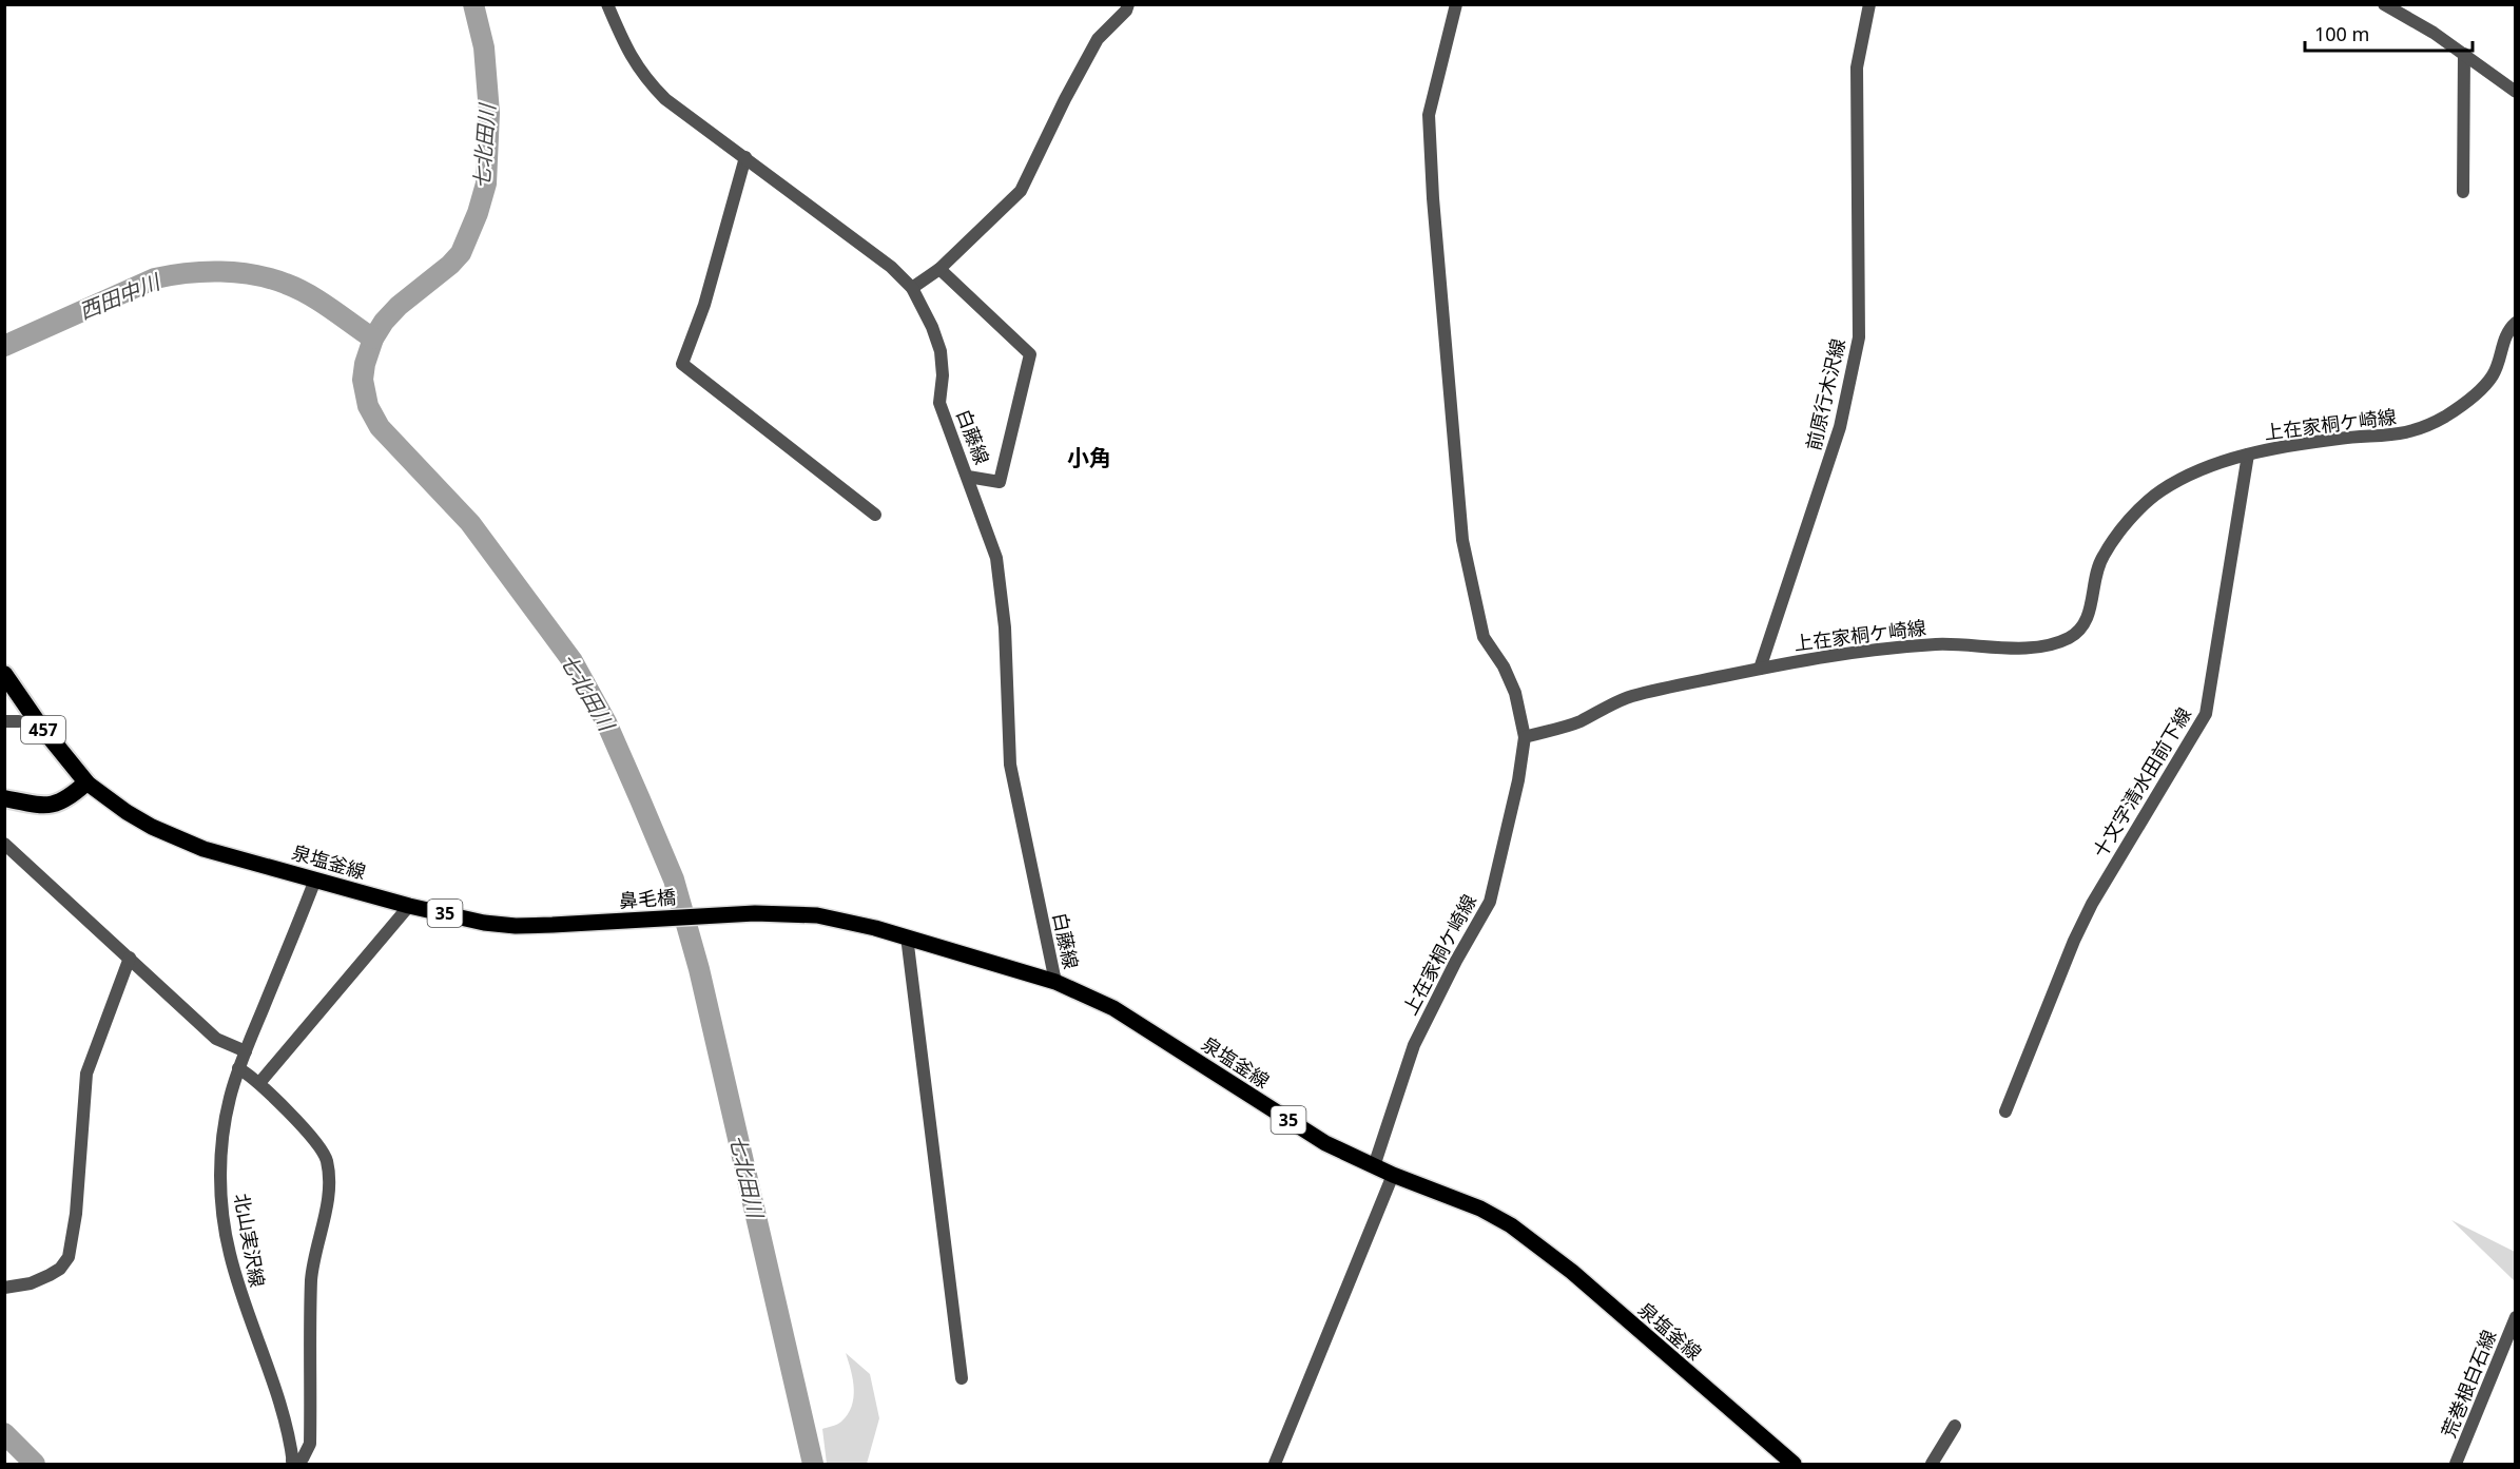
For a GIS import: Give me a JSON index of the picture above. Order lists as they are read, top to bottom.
{
  "streets": {
    "highway": ["457"],
    "main road": ["泉塩釜線", "鼻毛橋", "35"],
    "street": [
      "前原行木沢線",
      "上在家桐ケ崎線",
      "白藤線",
      "十文字清水田前下線",
      "北山実沢線",
      "荒巻根白石線"
    ]
  },
  "crossings": [
    ["前原行木沢線", "上在家桐ケ崎線"],
    ["上在家桐ケ崎線", "十文字清水田前下線"],
    ["上在家桐ケ崎線", "泉塩釜線"],
    ["白藤線", "泉塩釜線"],
    ["457", "泉塩釜線"],
    ["泉塩釜線", "鼻毛橋"],
    ["泉塩釜線", "北山実沢線"]
  ],
  "districts": ["小角"],
  "water": ["七北田川", "西田中川"],
  "scale_bar": "100 m"
}
